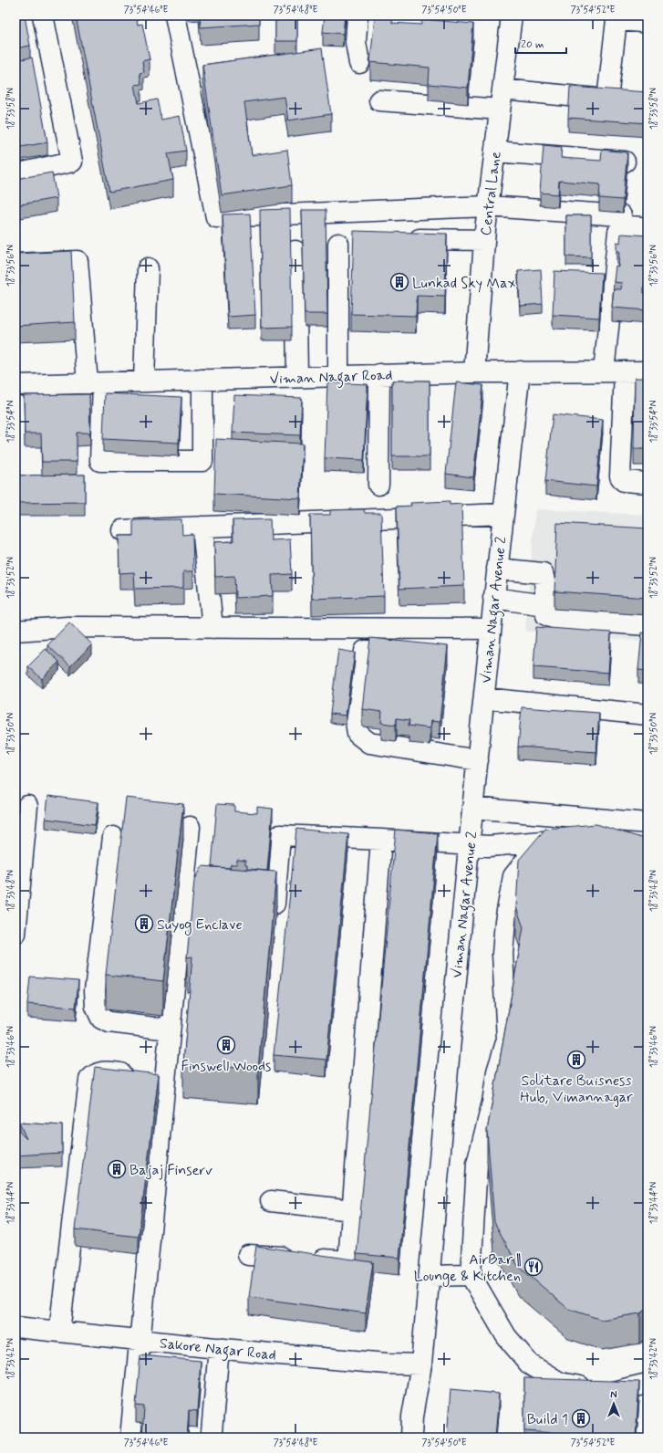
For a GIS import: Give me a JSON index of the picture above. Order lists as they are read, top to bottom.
{
  "streets": {
    "street": [
      "Central Lane",
      "Viman Nagar Road",
      "Viman Nagar Avenue 2",
      "Sakore Nagar Road"
    ]
  },
  "crossings": [
    ["Central Lane", "Viman Nagar Road"],
    ["Viman Nagar Road", "Viman Nagar Avenue 2"],
    ["Viman Nagar Avenue 2", "Sakore Nagar Road"]
  ],
  "places": {
    "building": [
      "Lunkad Sky Max",
      "Suyog Enclave",
      "Finswell Woods",
      "Solitare Buisness Hub, Vimannagar",
      "Bajaj Finserv",
      "Build 1"
    ],
    "restaurant": ["AirBar || Lounge & Kitchen"]
  },
  "scale_bar": "20 m",
  "north": "top",
  "coordinates": [
    "73°54'46\"E",
    "73°54'48\"E",
    "73°54'50\"E",
    "73°54'52\"E",
    "18°33'58\"N",
    "18°33'56\"N",
    "18°33'54\"N",
    "18°33'52\"N",
    "18°33'50\"N",
    "18°33'48\"N",
    "18°33'46\"N",
    "18°33'44\"N",
    "18°33'42\"N"
  ]
}
